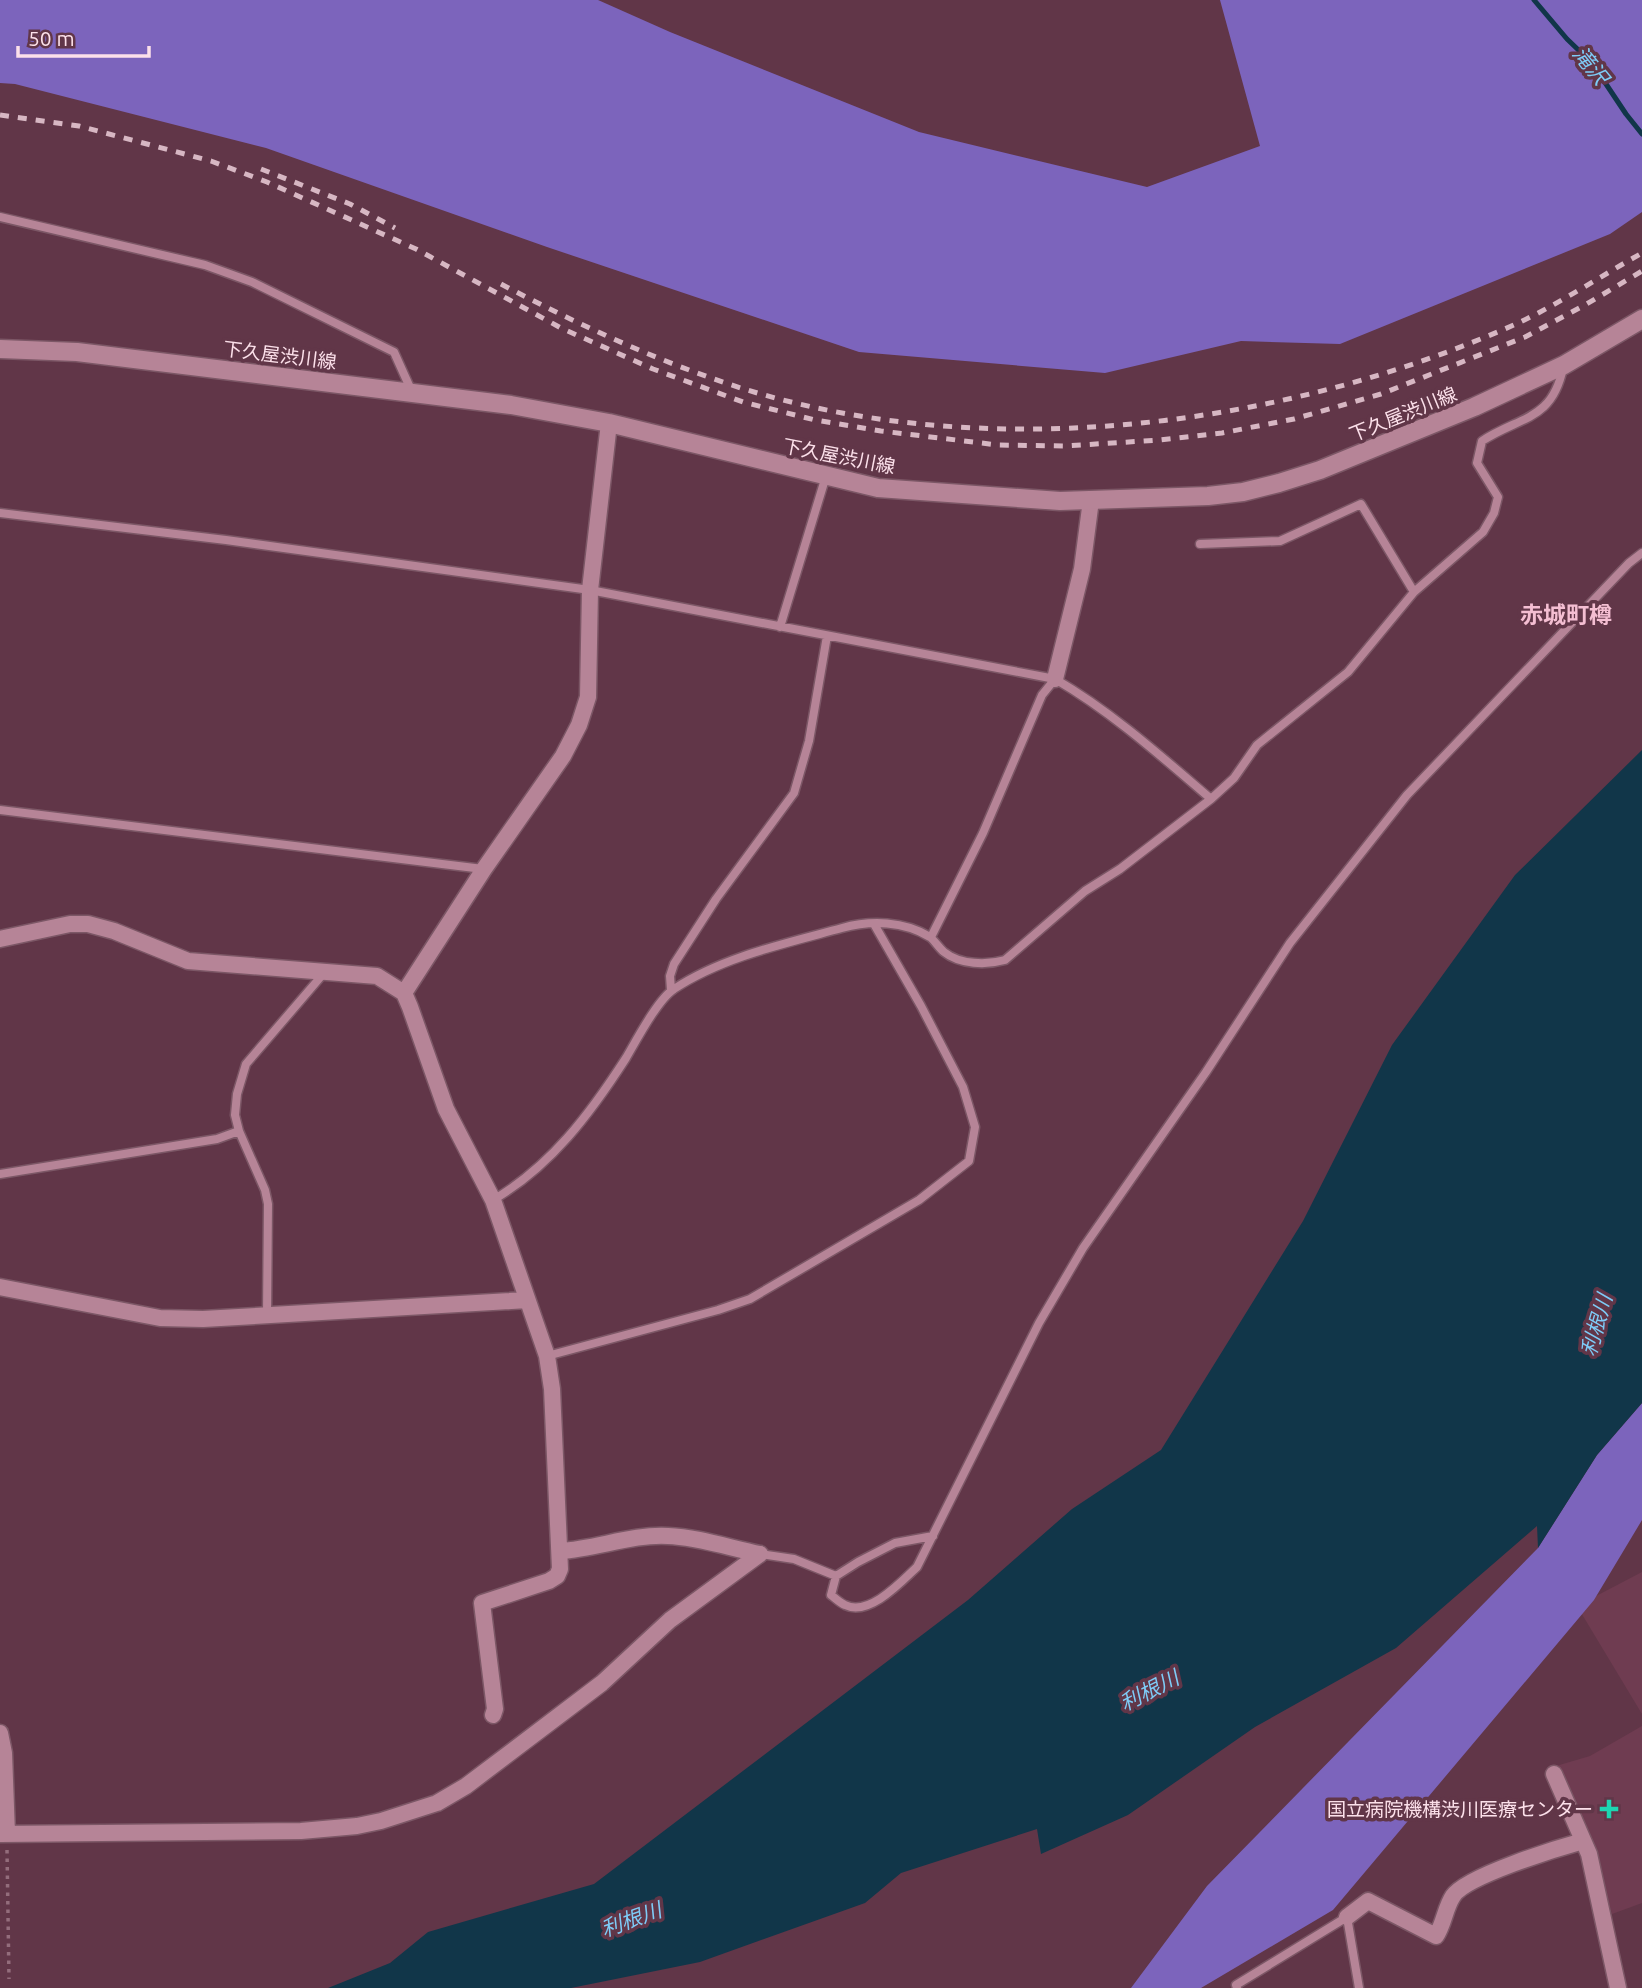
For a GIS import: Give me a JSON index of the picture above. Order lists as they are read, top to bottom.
{
  "streets": {
    "main road": ["下久屋渋川線"]
  },
  "districts": ["赤城町樽"],
  "water": ["滝沢", "利根川"],
  "places": {
    "health": ["国立病院機構渋川医療センター"]
  },
  "scale_bar": "50 m"
}
